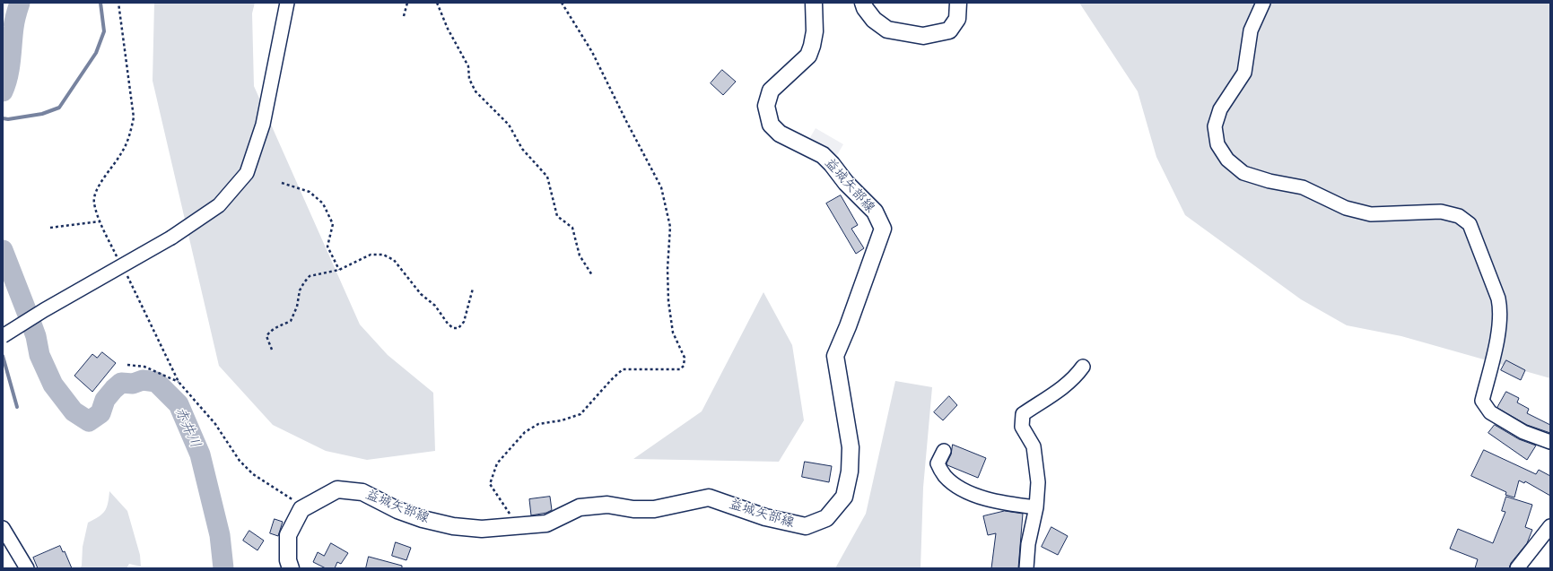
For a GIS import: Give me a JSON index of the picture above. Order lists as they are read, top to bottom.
{
  "streets": {
    "main road": ["益城矢部線"]
  },
  "water": ["赤井川"]
}
